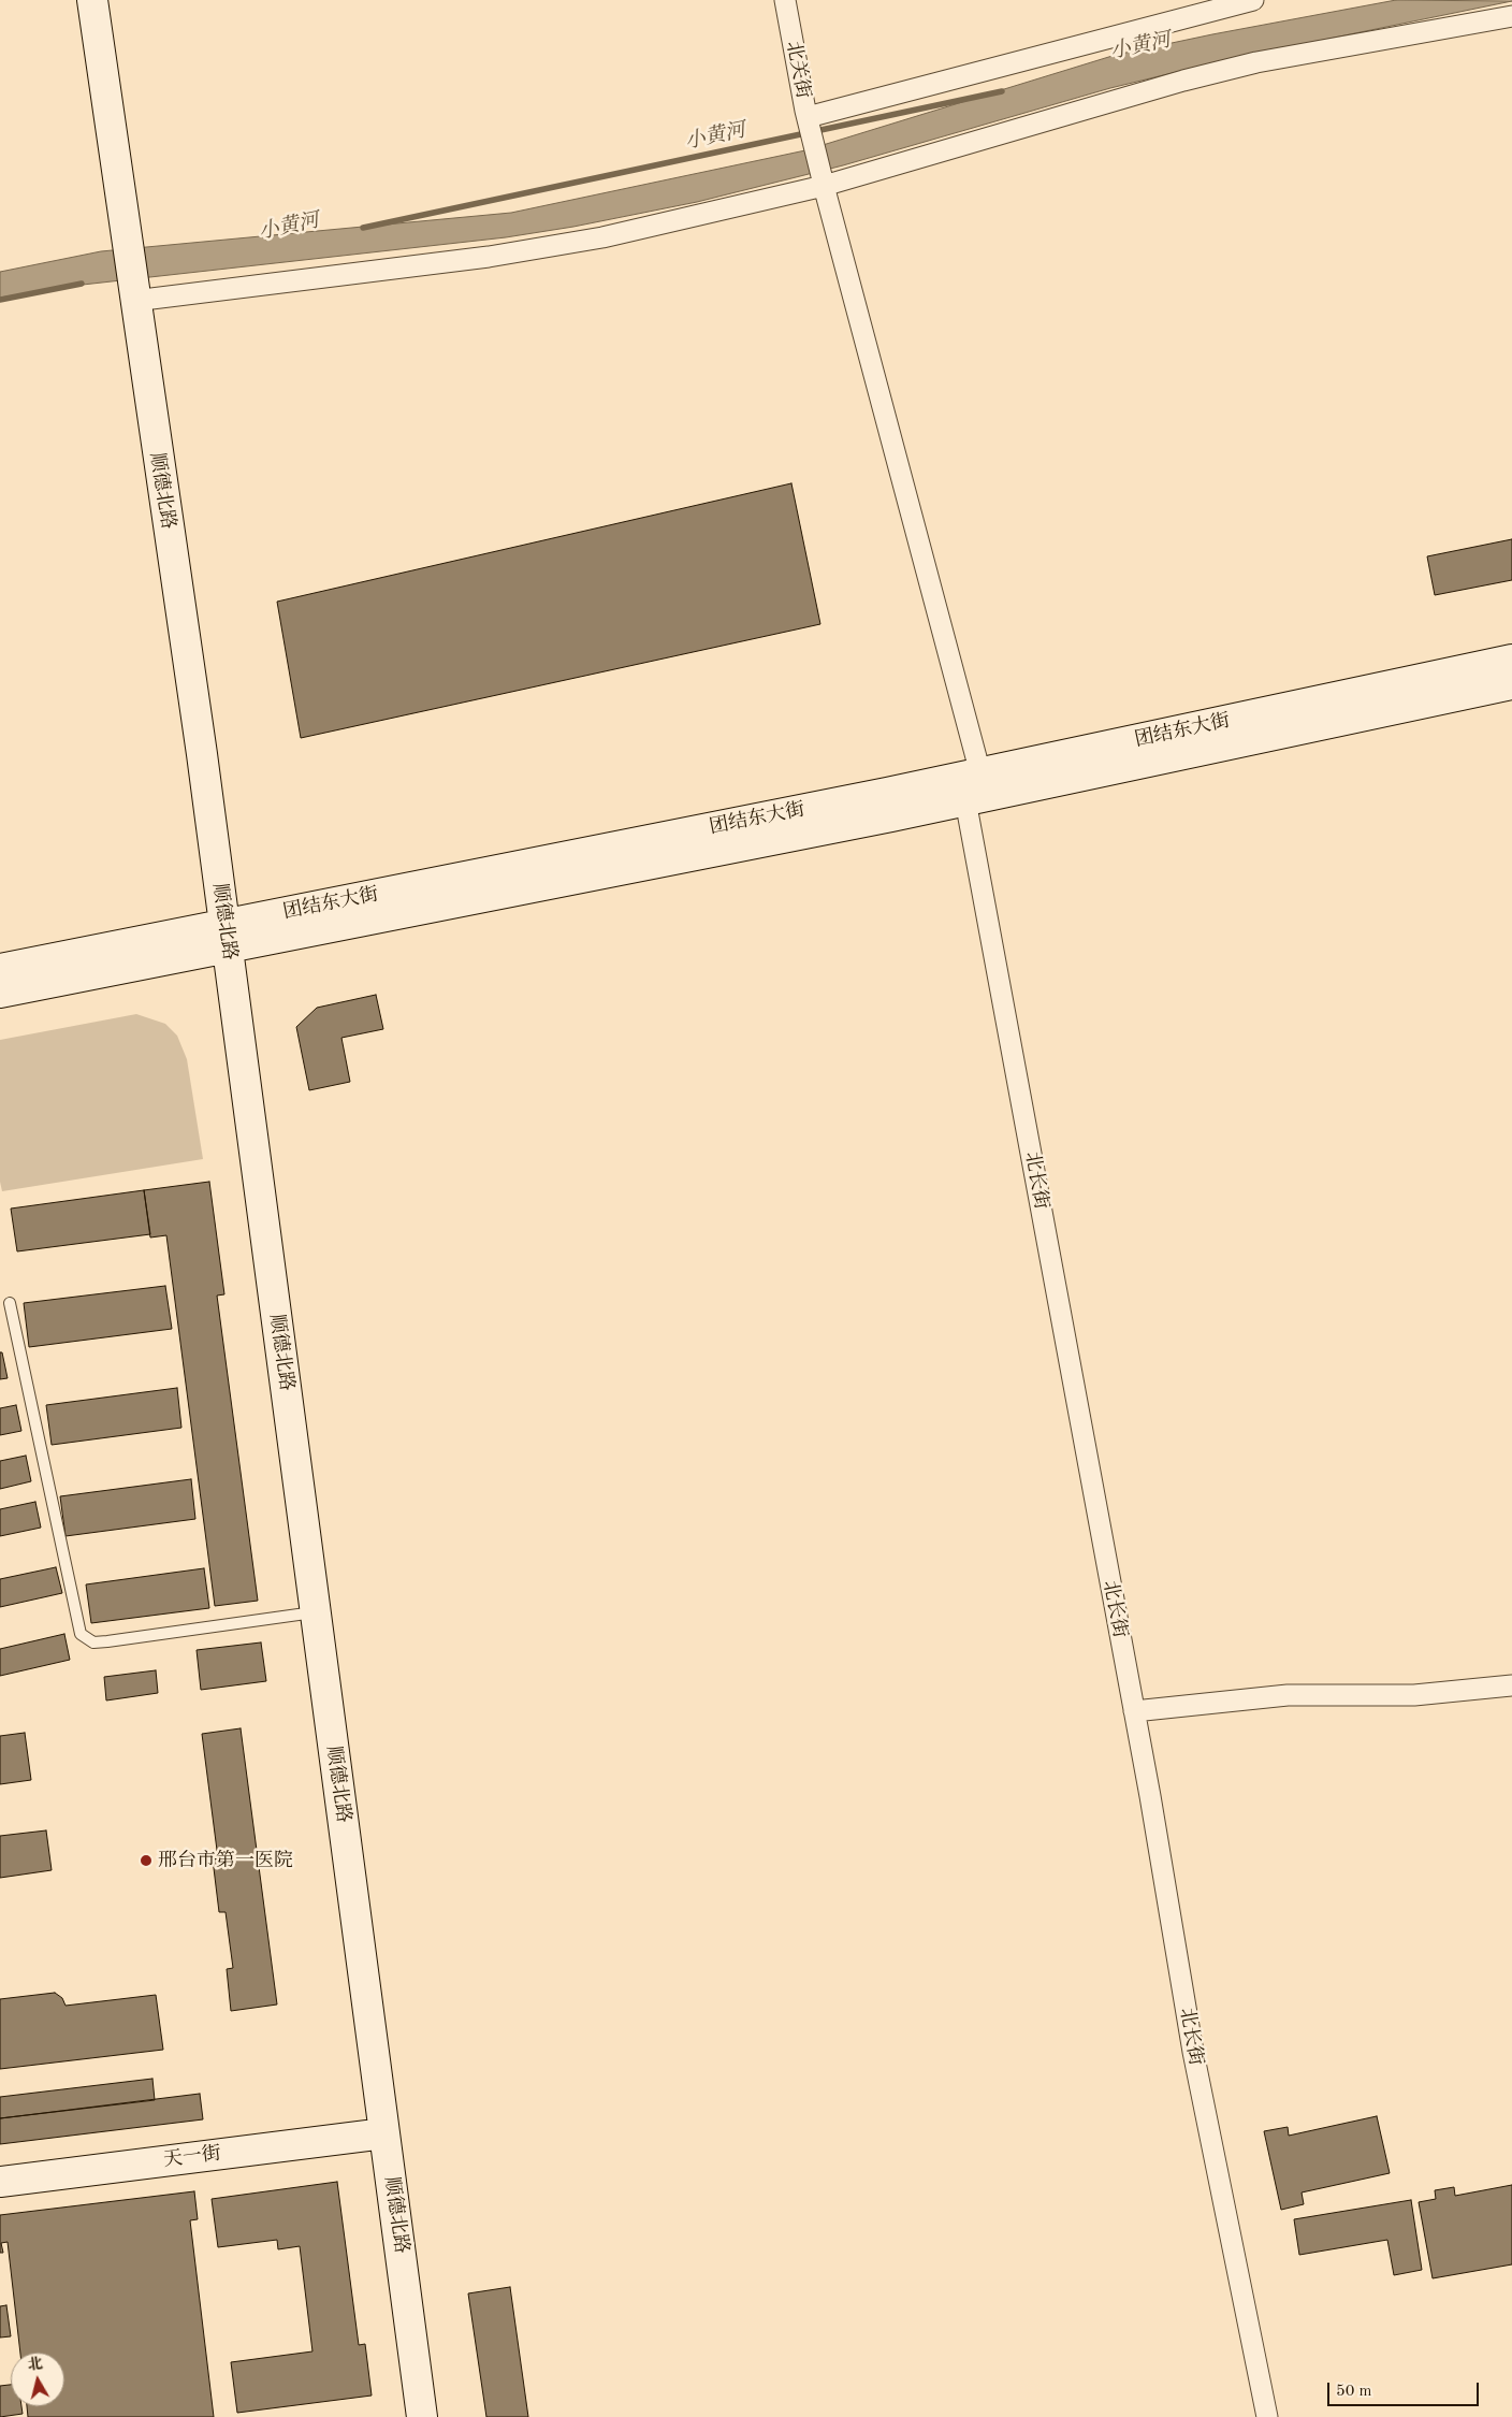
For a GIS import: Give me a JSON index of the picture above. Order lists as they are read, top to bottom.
{
  "streets": {
    "main road": ["顺德北路", "团结东大街", "天一街"],
    "street": ["北关街", "北长街"]
  },
  "crossings": [
    ["北关街", "团结东大街"],
    ["顺德北路", "团结东大街"],
    ["顺德北路", "天一街"],
    ["团结东大街", "北长街"]
  ],
  "water": ["小黄河"],
  "places": ["邢台市第一医院"],
  "scale_bar": "50 m",
  "north": "top"
}
